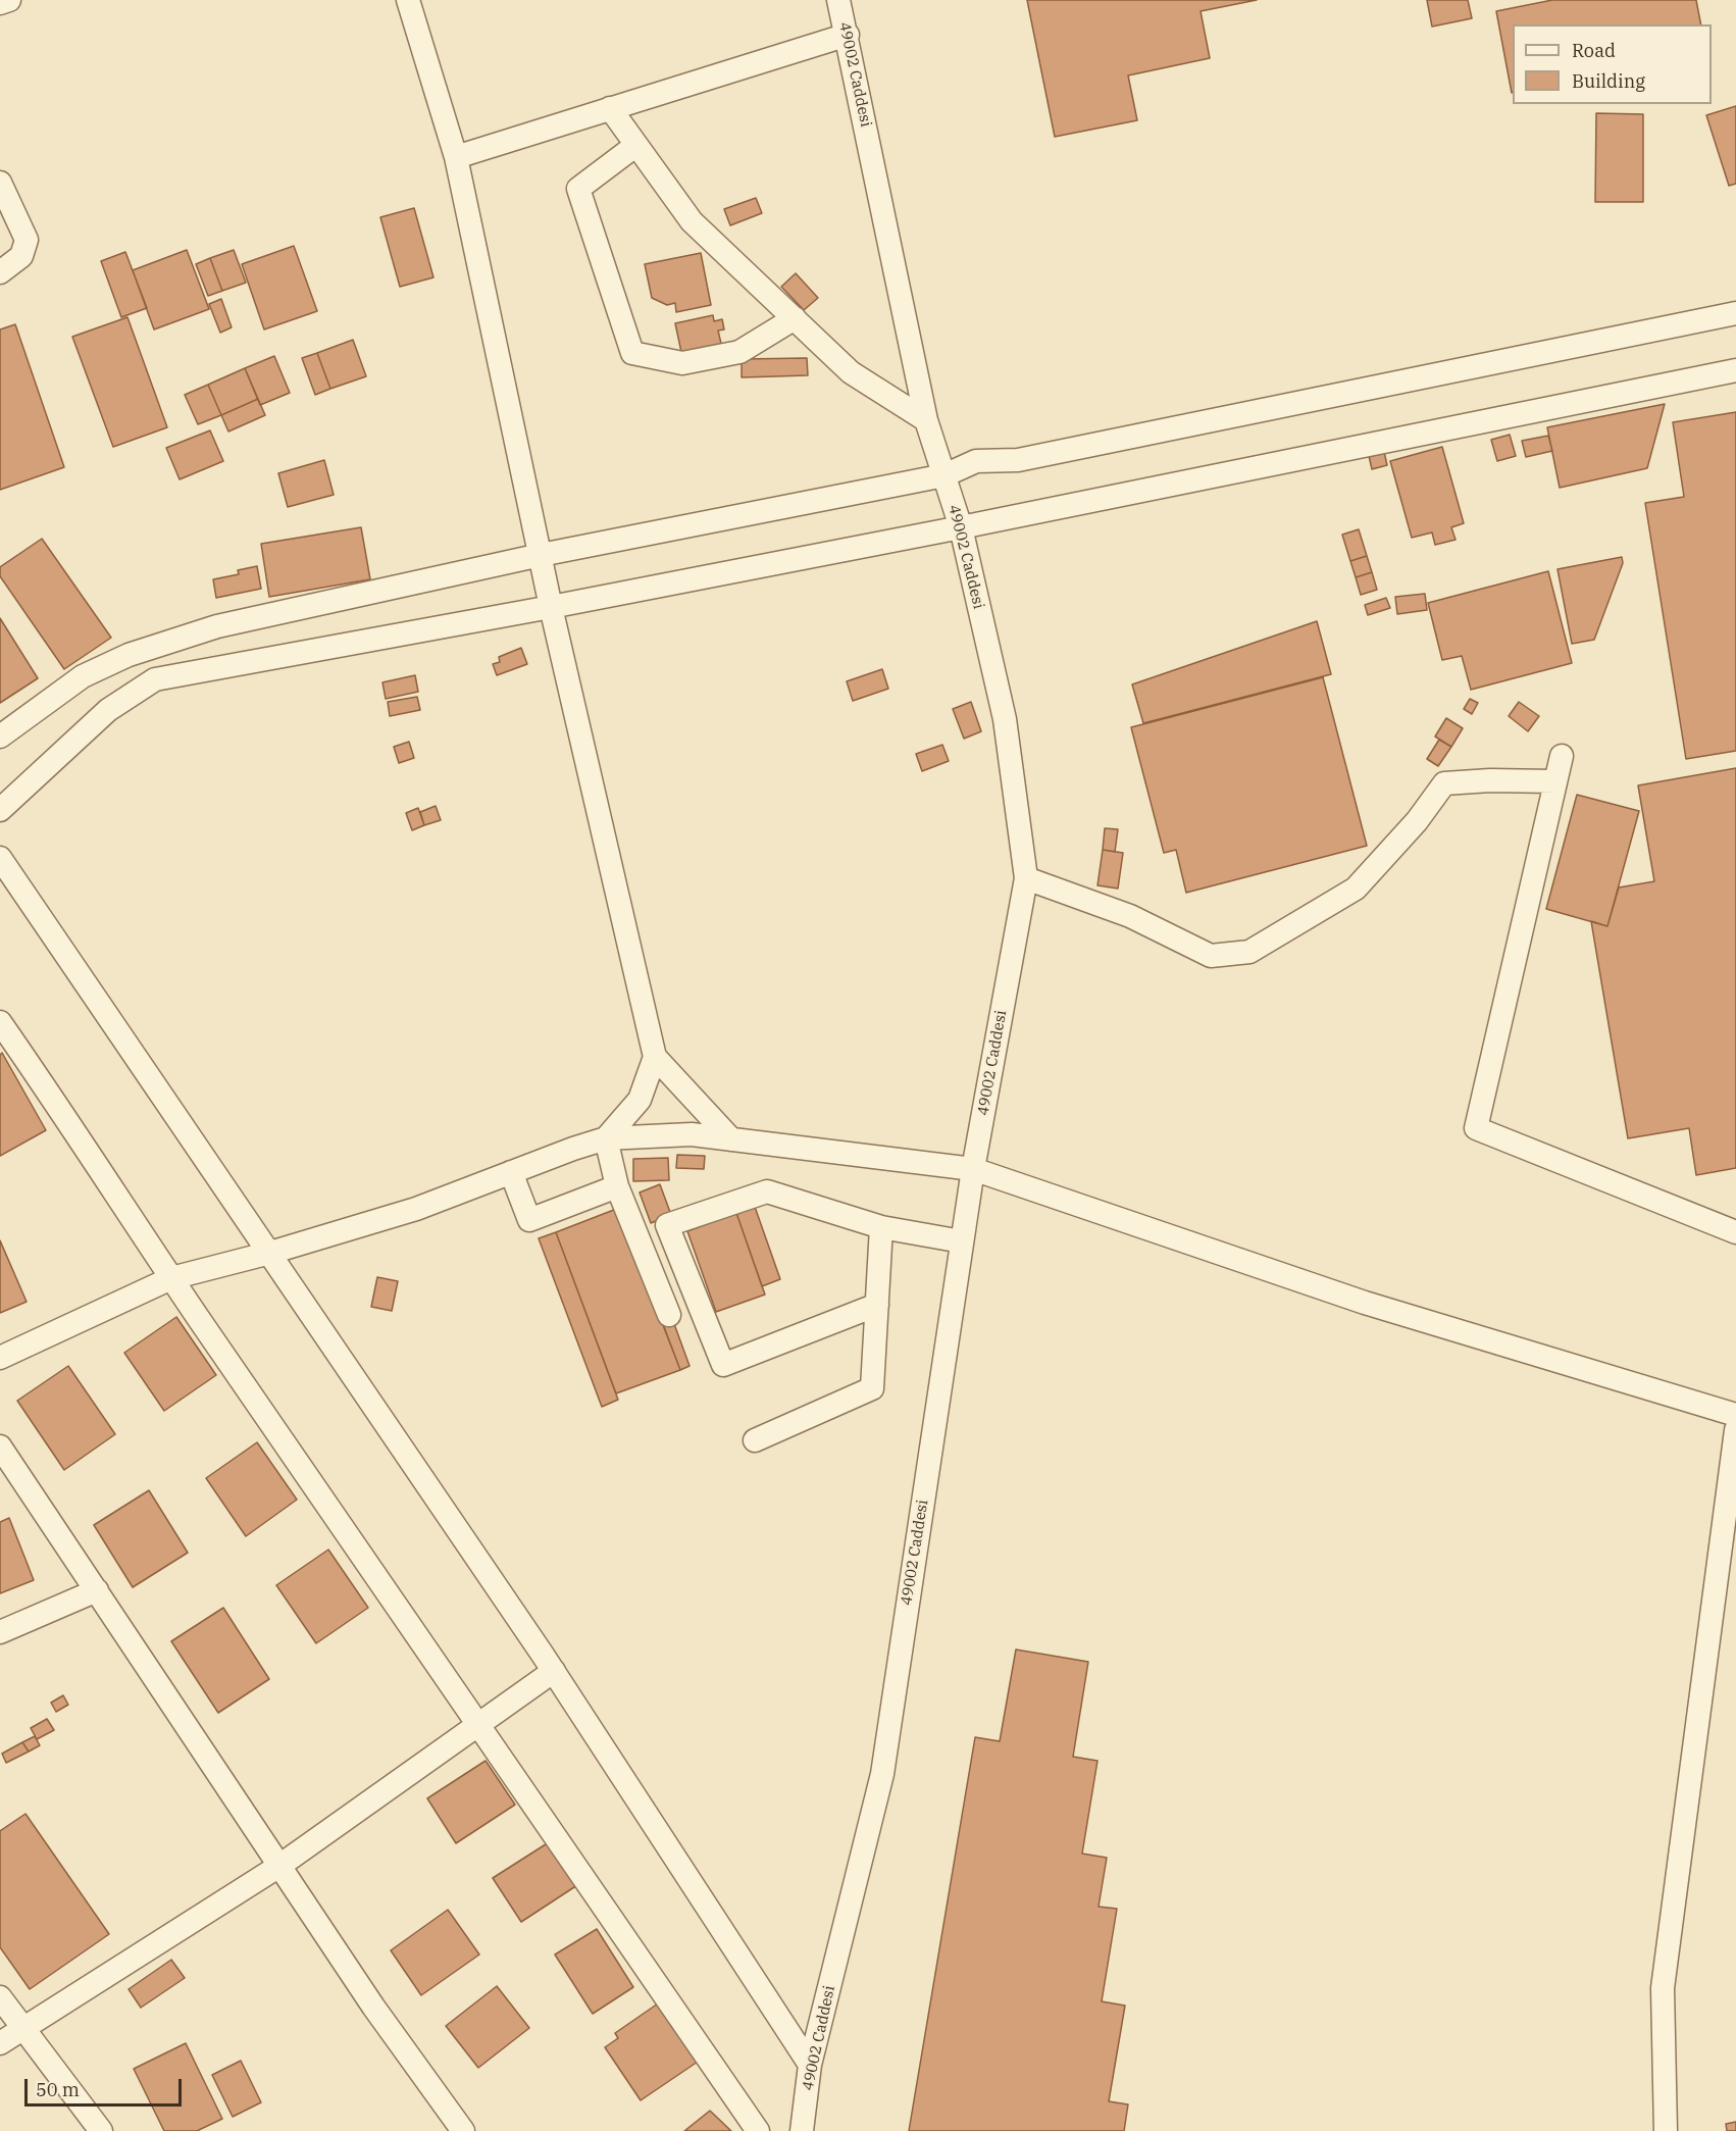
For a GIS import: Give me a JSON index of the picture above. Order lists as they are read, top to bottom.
{
  "streets": {
    "street": ["49002 Caddesi"]
  },
  "legend": ["Road", "Building"],
  "scale_bar": "50 m"
}
